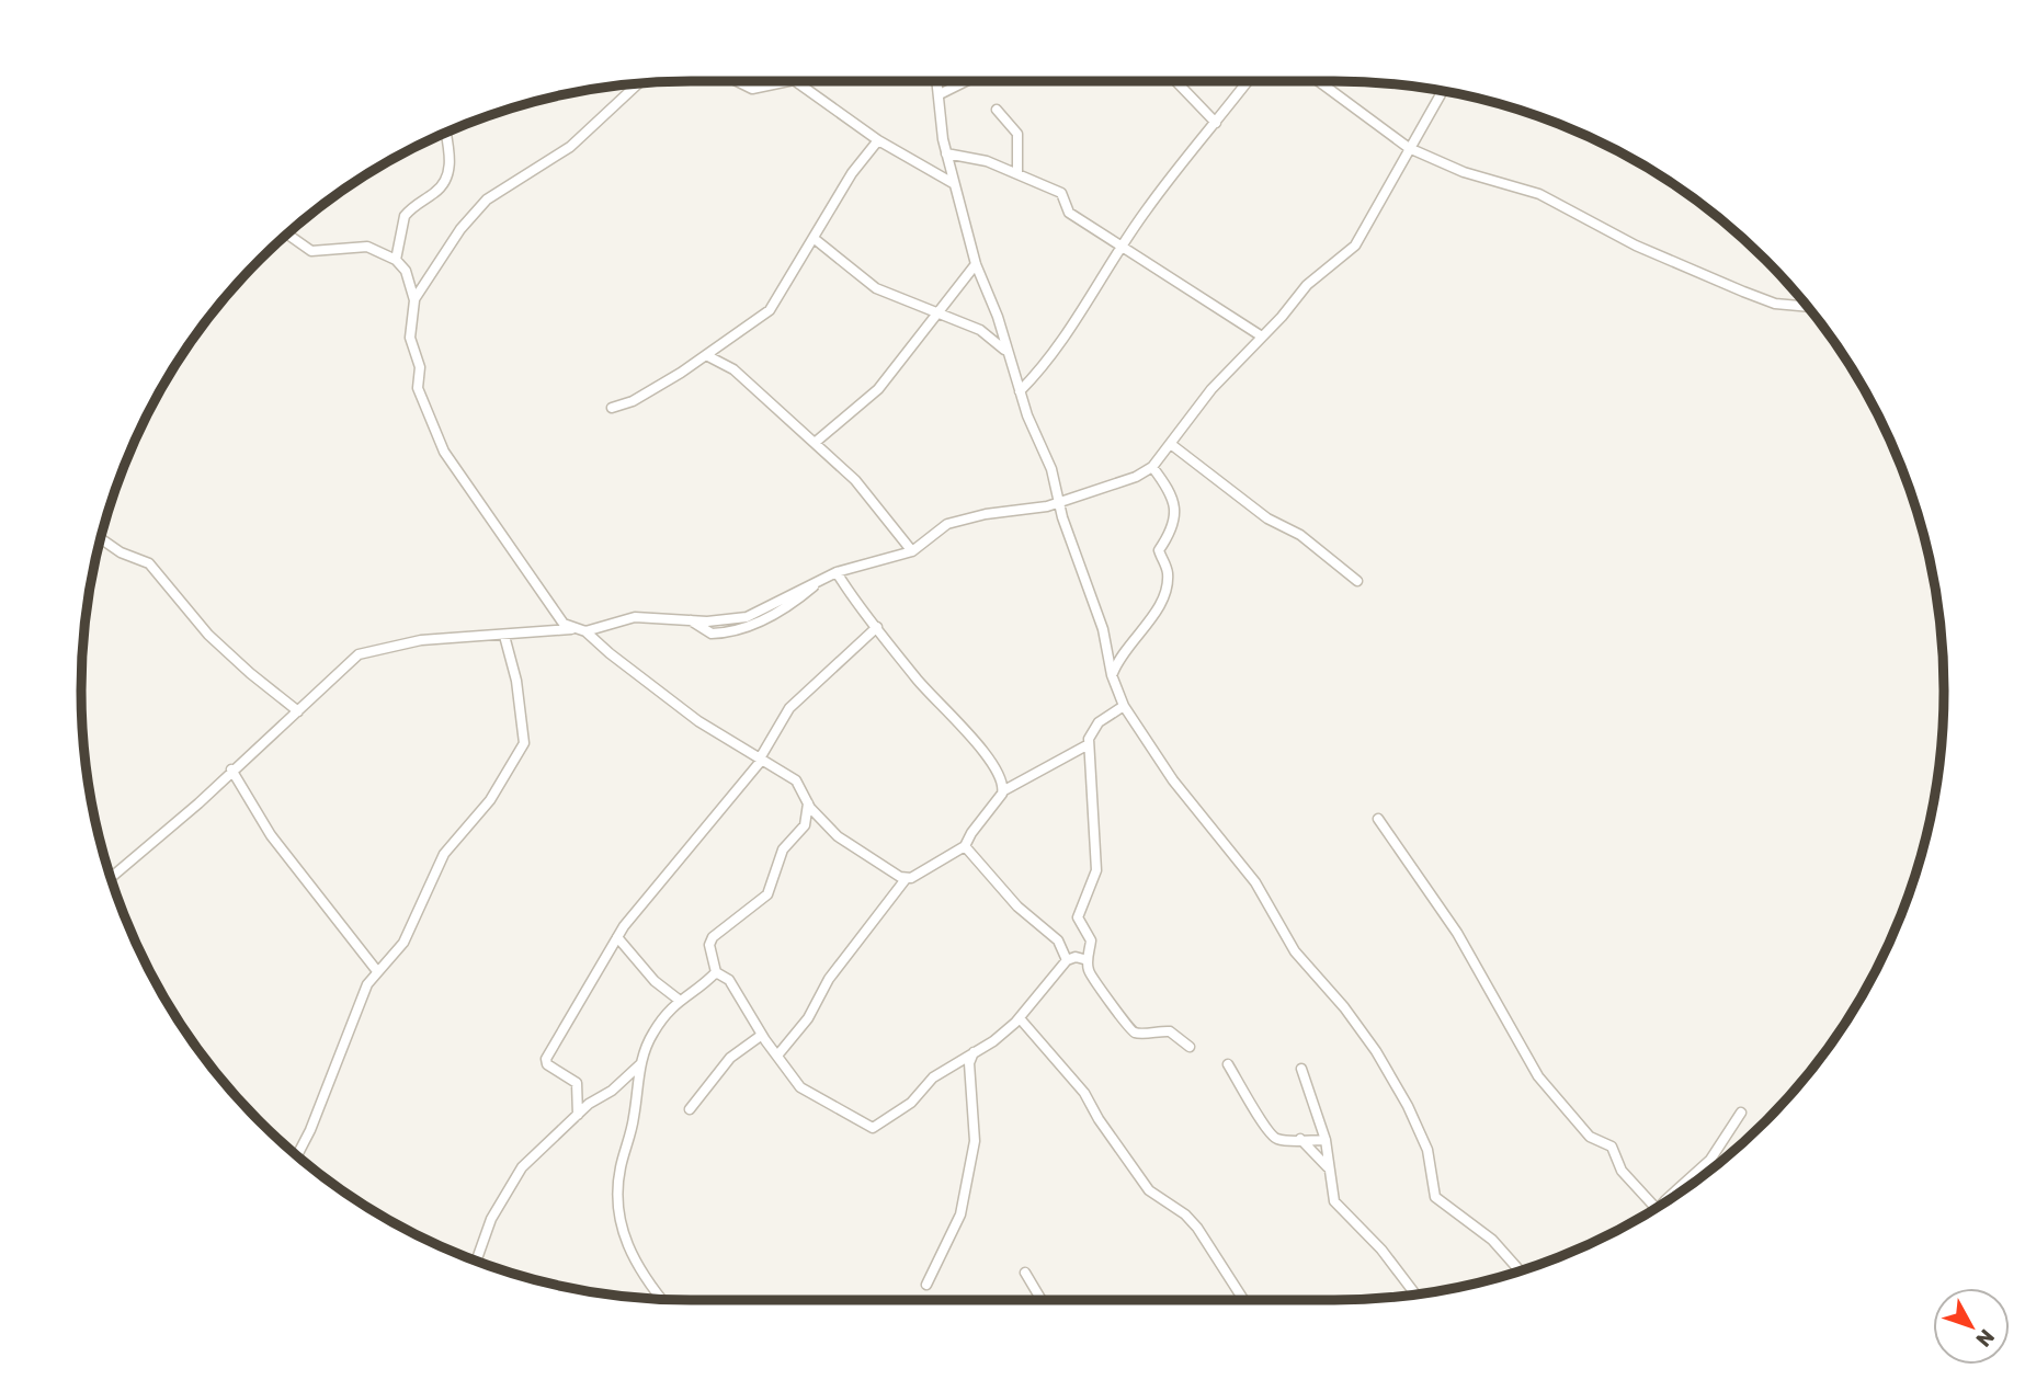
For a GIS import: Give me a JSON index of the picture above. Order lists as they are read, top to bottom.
{
  "north": "bottom right"
}
